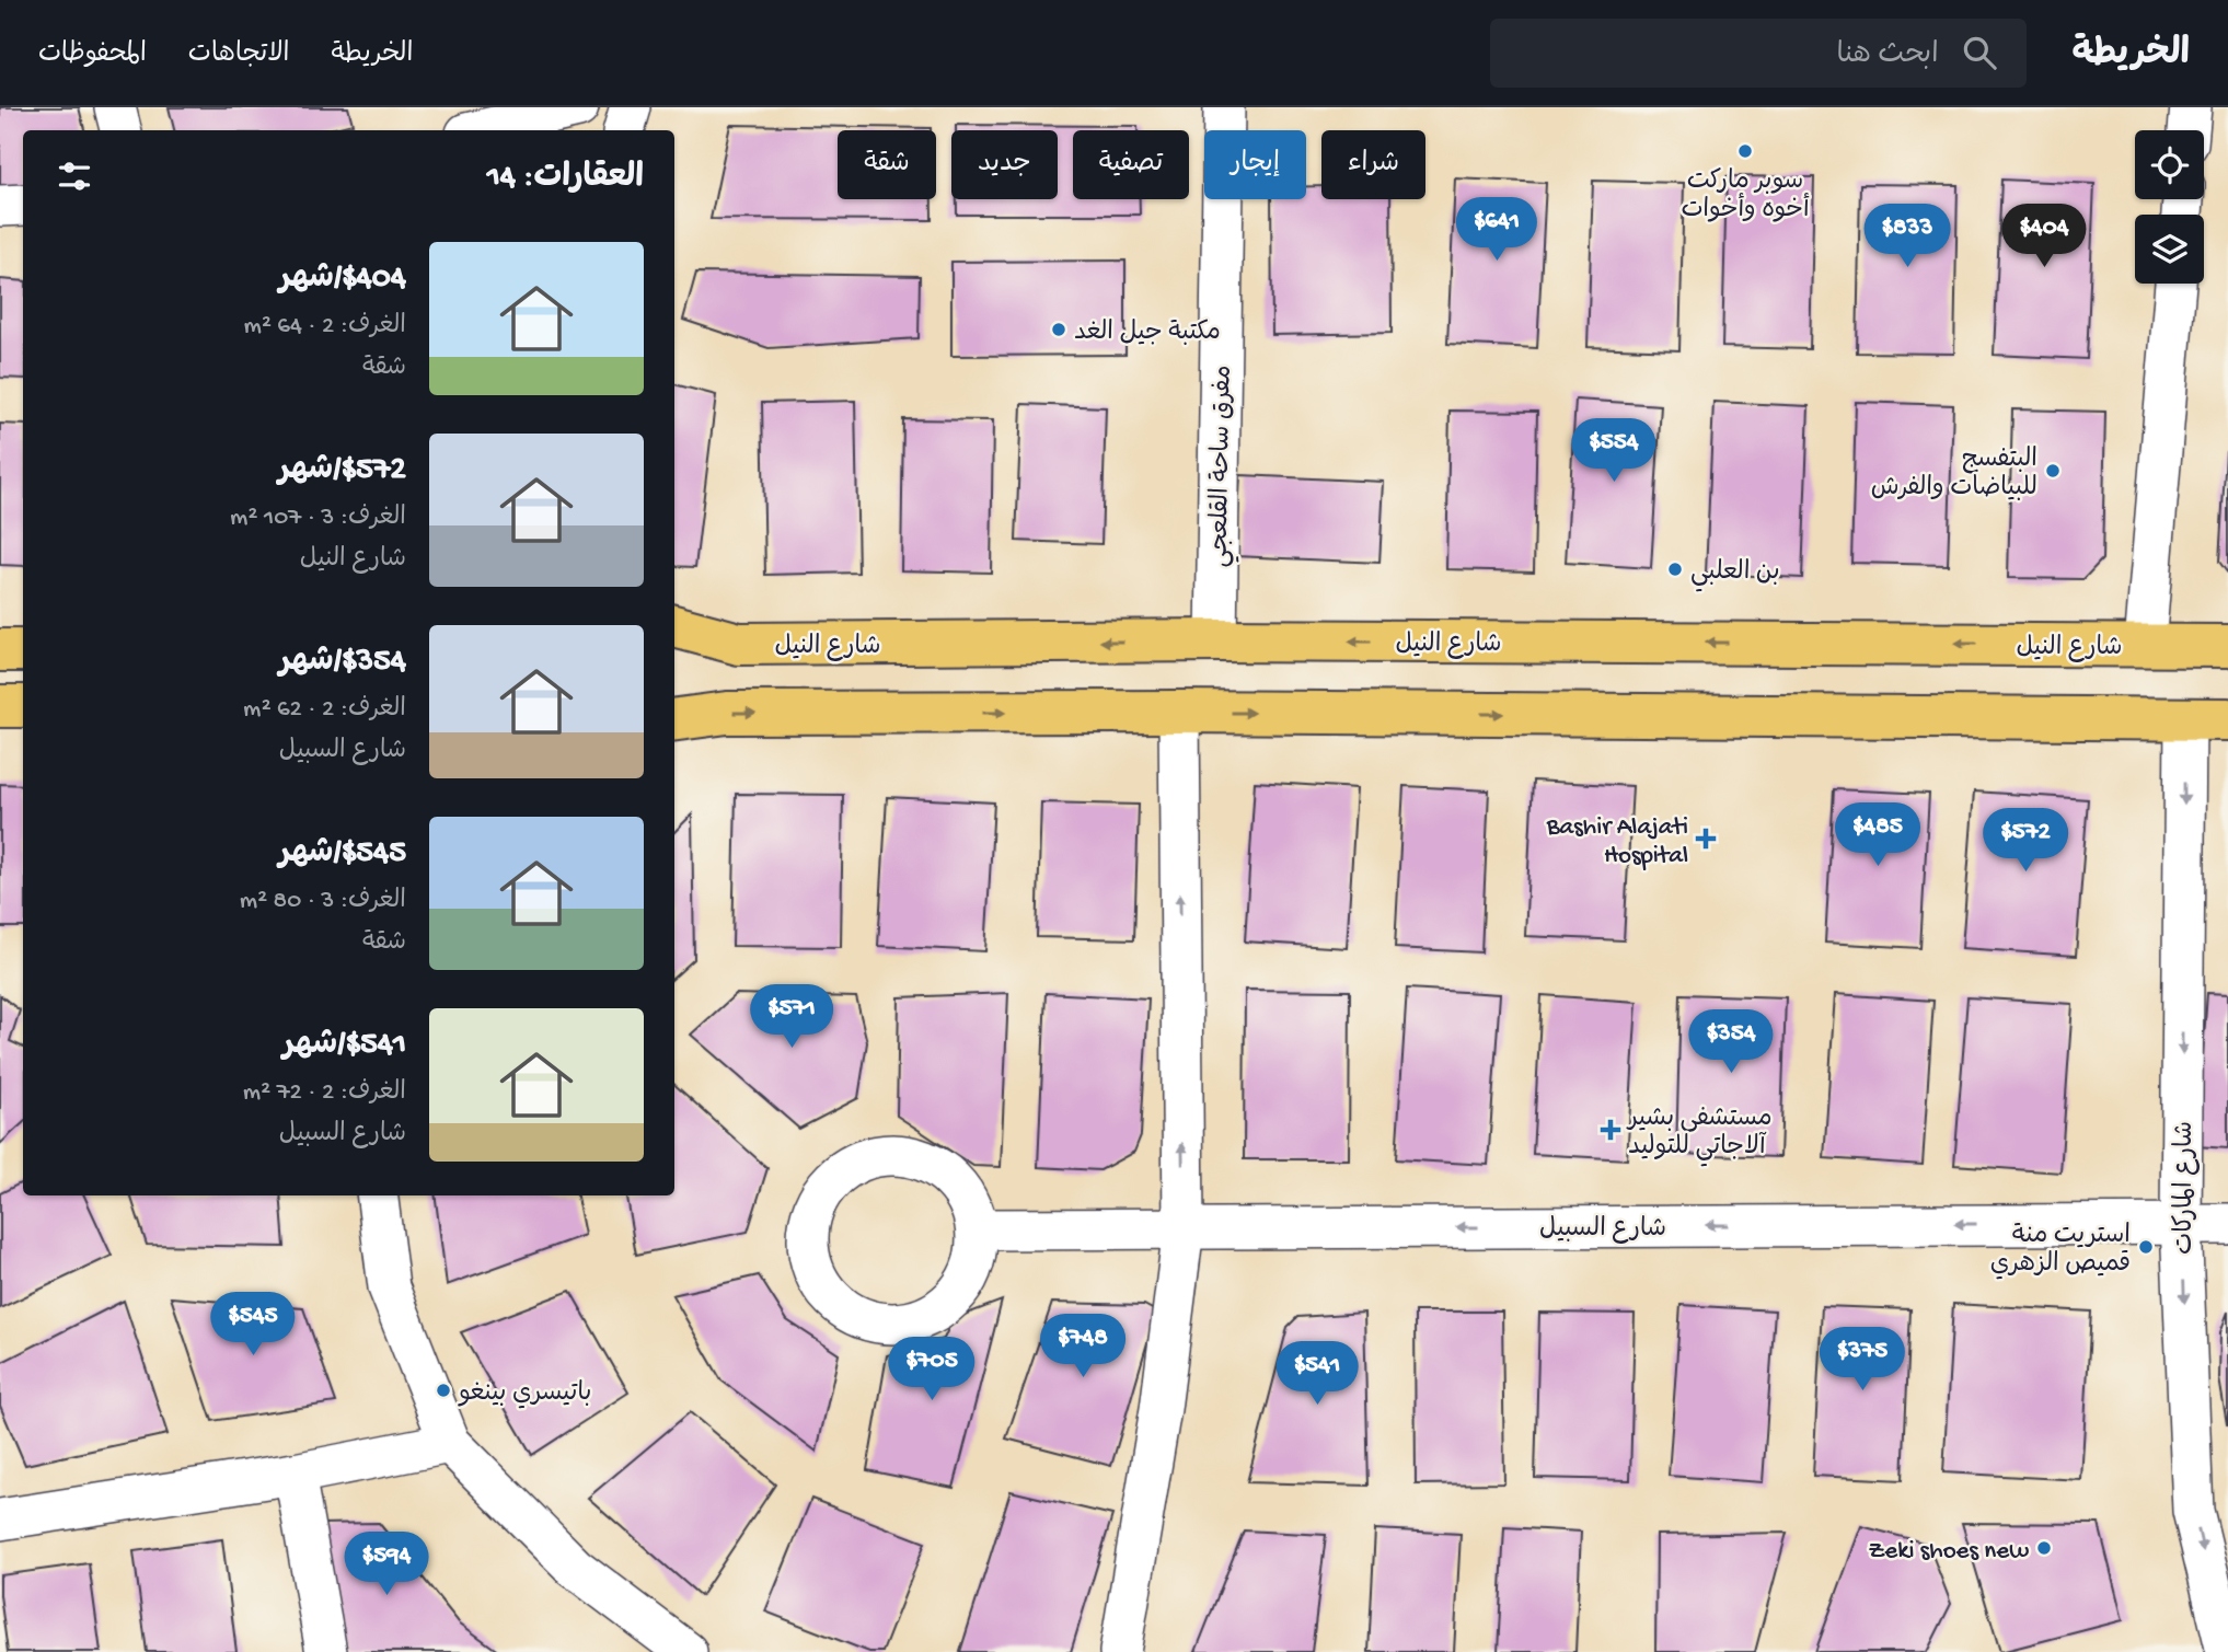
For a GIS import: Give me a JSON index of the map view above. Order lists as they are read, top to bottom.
{
  "streets": {
    "main road": ["شارع النيل"],
    "street": ["مفرق ساحة القلعجي", "شارع الماركات", "شارع السبيل"]
  },
  "crossings": [
    ["مفرق ساحة القلعجي", "شارع النيل"],
    ["شارع الماركات", "شارع السبيل"]
  ],
  "one_way": ["شارع الماركات", "شارع السبيل"],
  "places": {
    "other": [
      "سوبر ماركت أخوه وأخوات",
      "مكتبة جيل الغد",
      "البتفسج للبياضات والفرش",
      "بن العلبي",
      "استريت منة قميص الزهري",
      "باتيسري بينغو",
      "Zeki shoes new"
    ],
    "health": ["Bashir Alajati Hospital", "مستشفى بشير آلاجاتي للتوليد"]
  },
  "page": {
    "header": "الخريطة",
    "search": "ابحث هنا",
    "nav": ["الخريطة", "الاتجاهات", "المحفوظات"],
    "chip": [
      "شراء",
      "إيجار",
      "تصفية",
      "جديد",
      "شقة"
    ],
    "heading": "العقارات: 14",
    "price": [
      "$641",
      "$833",
      "$404",
      "$554",
      "$485",
      "$572",
      "$571",
      "$354",
      "$545",
      "$748",
      "$375",
      "$705",
      "$541",
      "$594"
    ],
    "list": [
      {
        "name": "$404/شهر",
        "note": "الغرف: 2 · 64 m² · شقة"
      },
      {
        "name": "$572/شهر",
        "note": "الغرف: 3 · 107 m² · شارع النيل"
      },
      {
        "name": "$354/شهر",
        "note": "الغرف: 2 · 62 m² · شارع السبيل"
      },
      {
        "name": "$545/شهر",
        "note": "الغرف: 3 · 80 m² · شقة"
      },
      {
        "name": "$541/شهر",
        "note": "الغرف: 2 · 72 m² · شارع السبيل"
      }
    ]
  }
}
